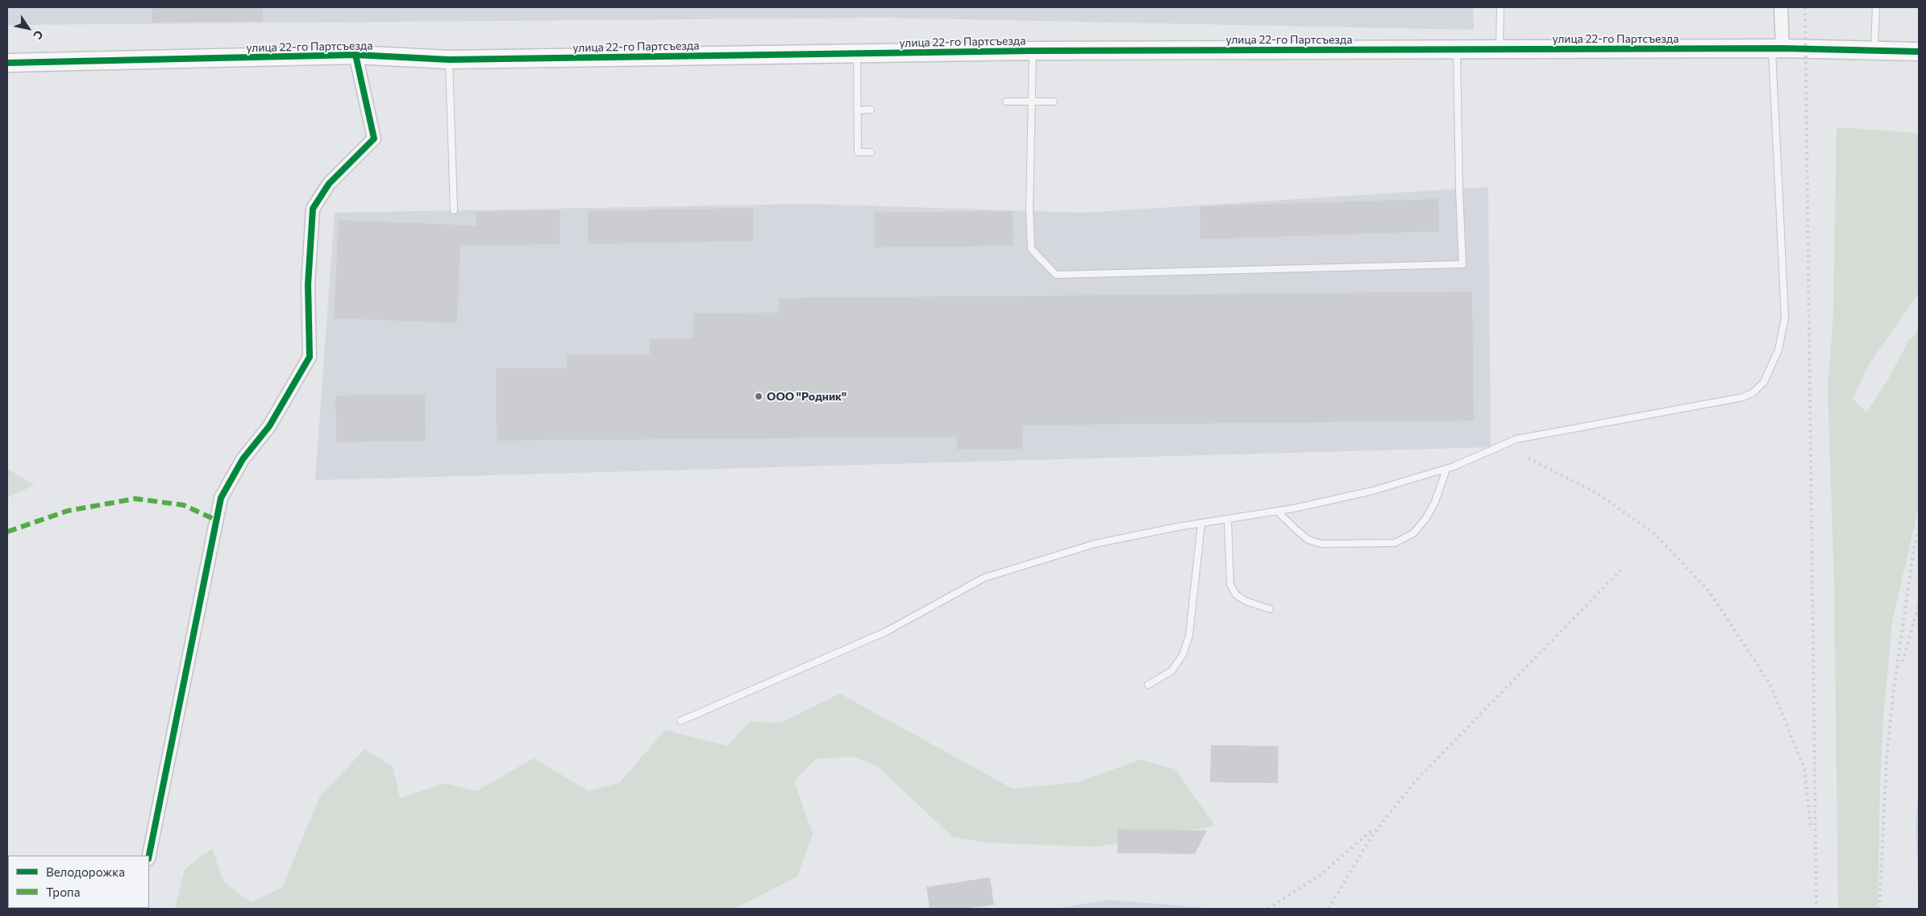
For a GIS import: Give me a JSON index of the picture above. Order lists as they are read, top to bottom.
{
  "streets": {
    "street": ["улица 22-го Партсъезда"]
  },
  "places": ["ООО \"Родник\""],
  "legend": ["Велодорожка", "Тропа"],
  "north": "bottom right"
}
